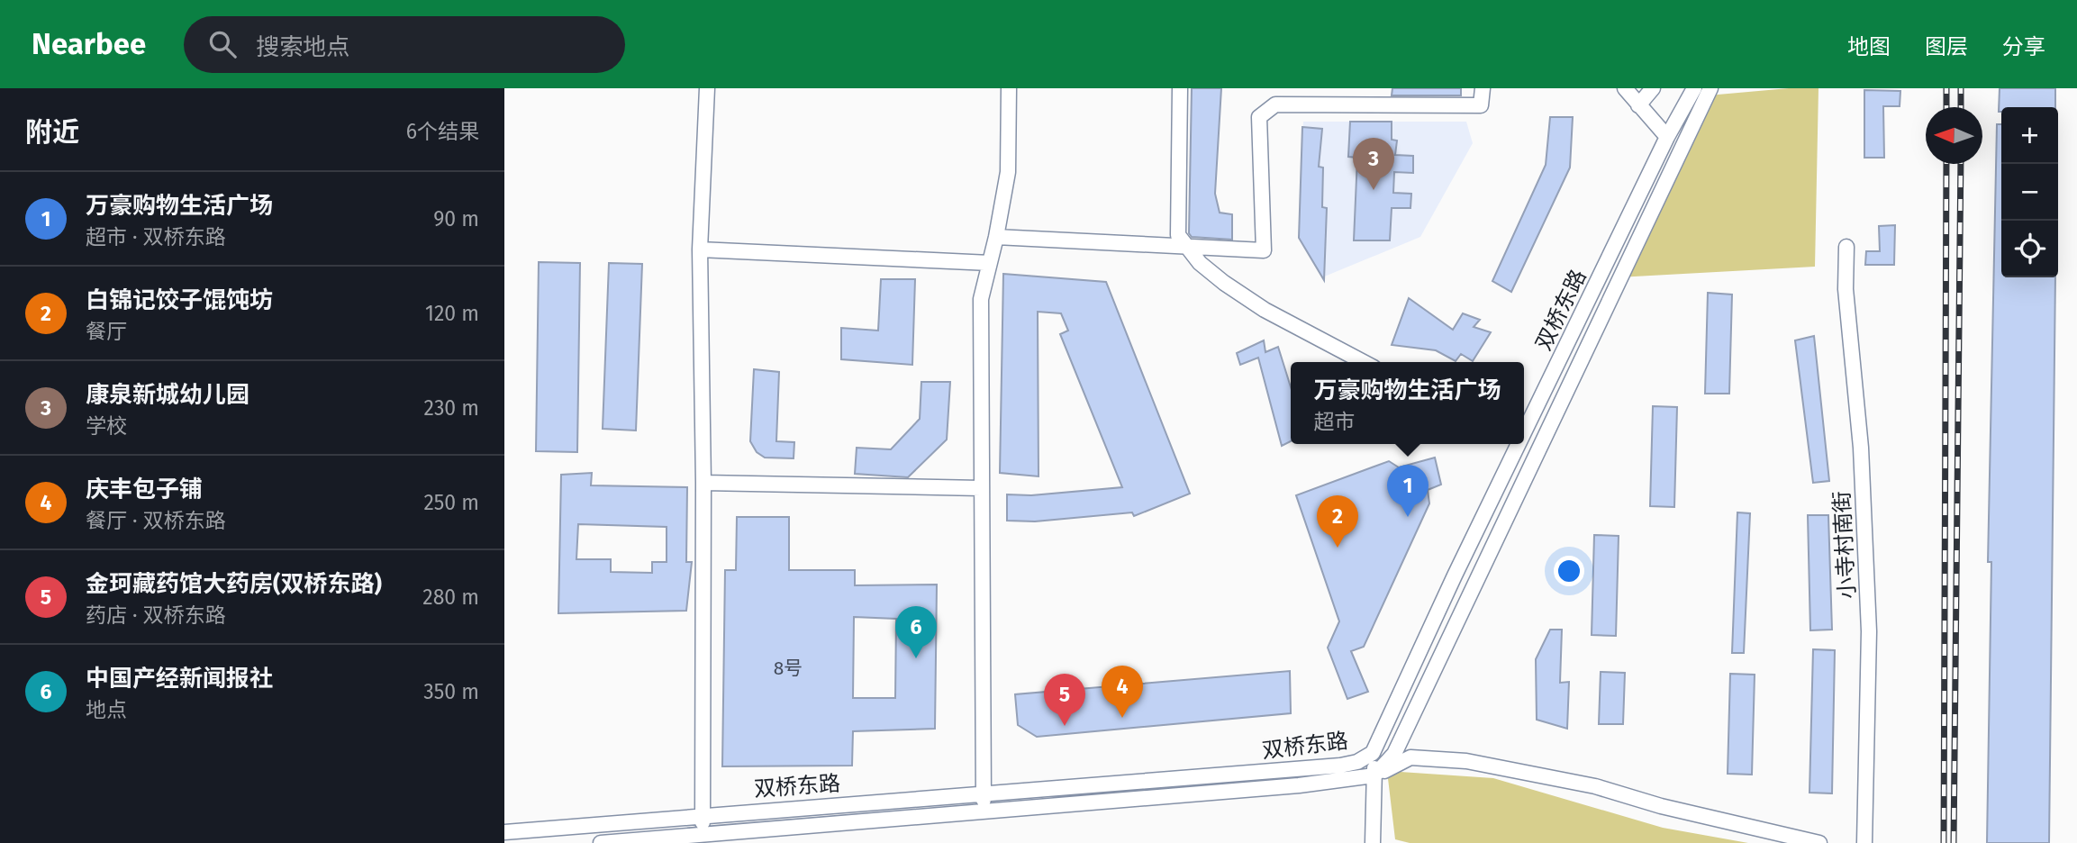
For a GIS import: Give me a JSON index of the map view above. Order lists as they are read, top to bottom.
{
  "streets": {
    "street": ["双桥东路", "小寺村南街"]
  },
  "house_numbers": ["8号"],
  "north": "left",
  "page": {
    "header": "Nearbee",
    "search": "搜索地点",
    "nav": ["地图", "图层", "分享"],
    "heading": ["附近", "6个结果"],
    "map_buttons": ["+", "−"],
    "pins": [
      "3",
      "1",
      "2",
      "6",
      "4",
      "5"
    ],
    "list": [
      {
        "mark": "1",
        "name": "万豪购物生活广场",
        "note": "超市 · 双桥东路",
        "value": "90 m"
      },
      {
        "mark": "2",
        "name": "白锦记饺子馄饨坊",
        "note": "餐厅",
        "value": "120 m"
      },
      {
        "mark": "3",
        "name": "康泉新城幼儿园",
        "note": "学校",
        "value": "230 m"
      },
      {
        "mark": "4",
        "name": "庆丰包子铺",
        "note": "餐厅 · 双桥东路",
        "value": "250 m"
      },
      {
        "mark": "5",
        "name": "金珂藏药馆大药房(双桥东路)",
        "note": "药店 · 双桥东路",
        "value": "280 m"
      },
      {
        "mark": "6",
        "name": "中国产经新闻报社",
        "note": "地点",
        "value": "350 m"
      }
    ],
    "popup": ["万豪购物生活广场", "超市"]
  }
}
